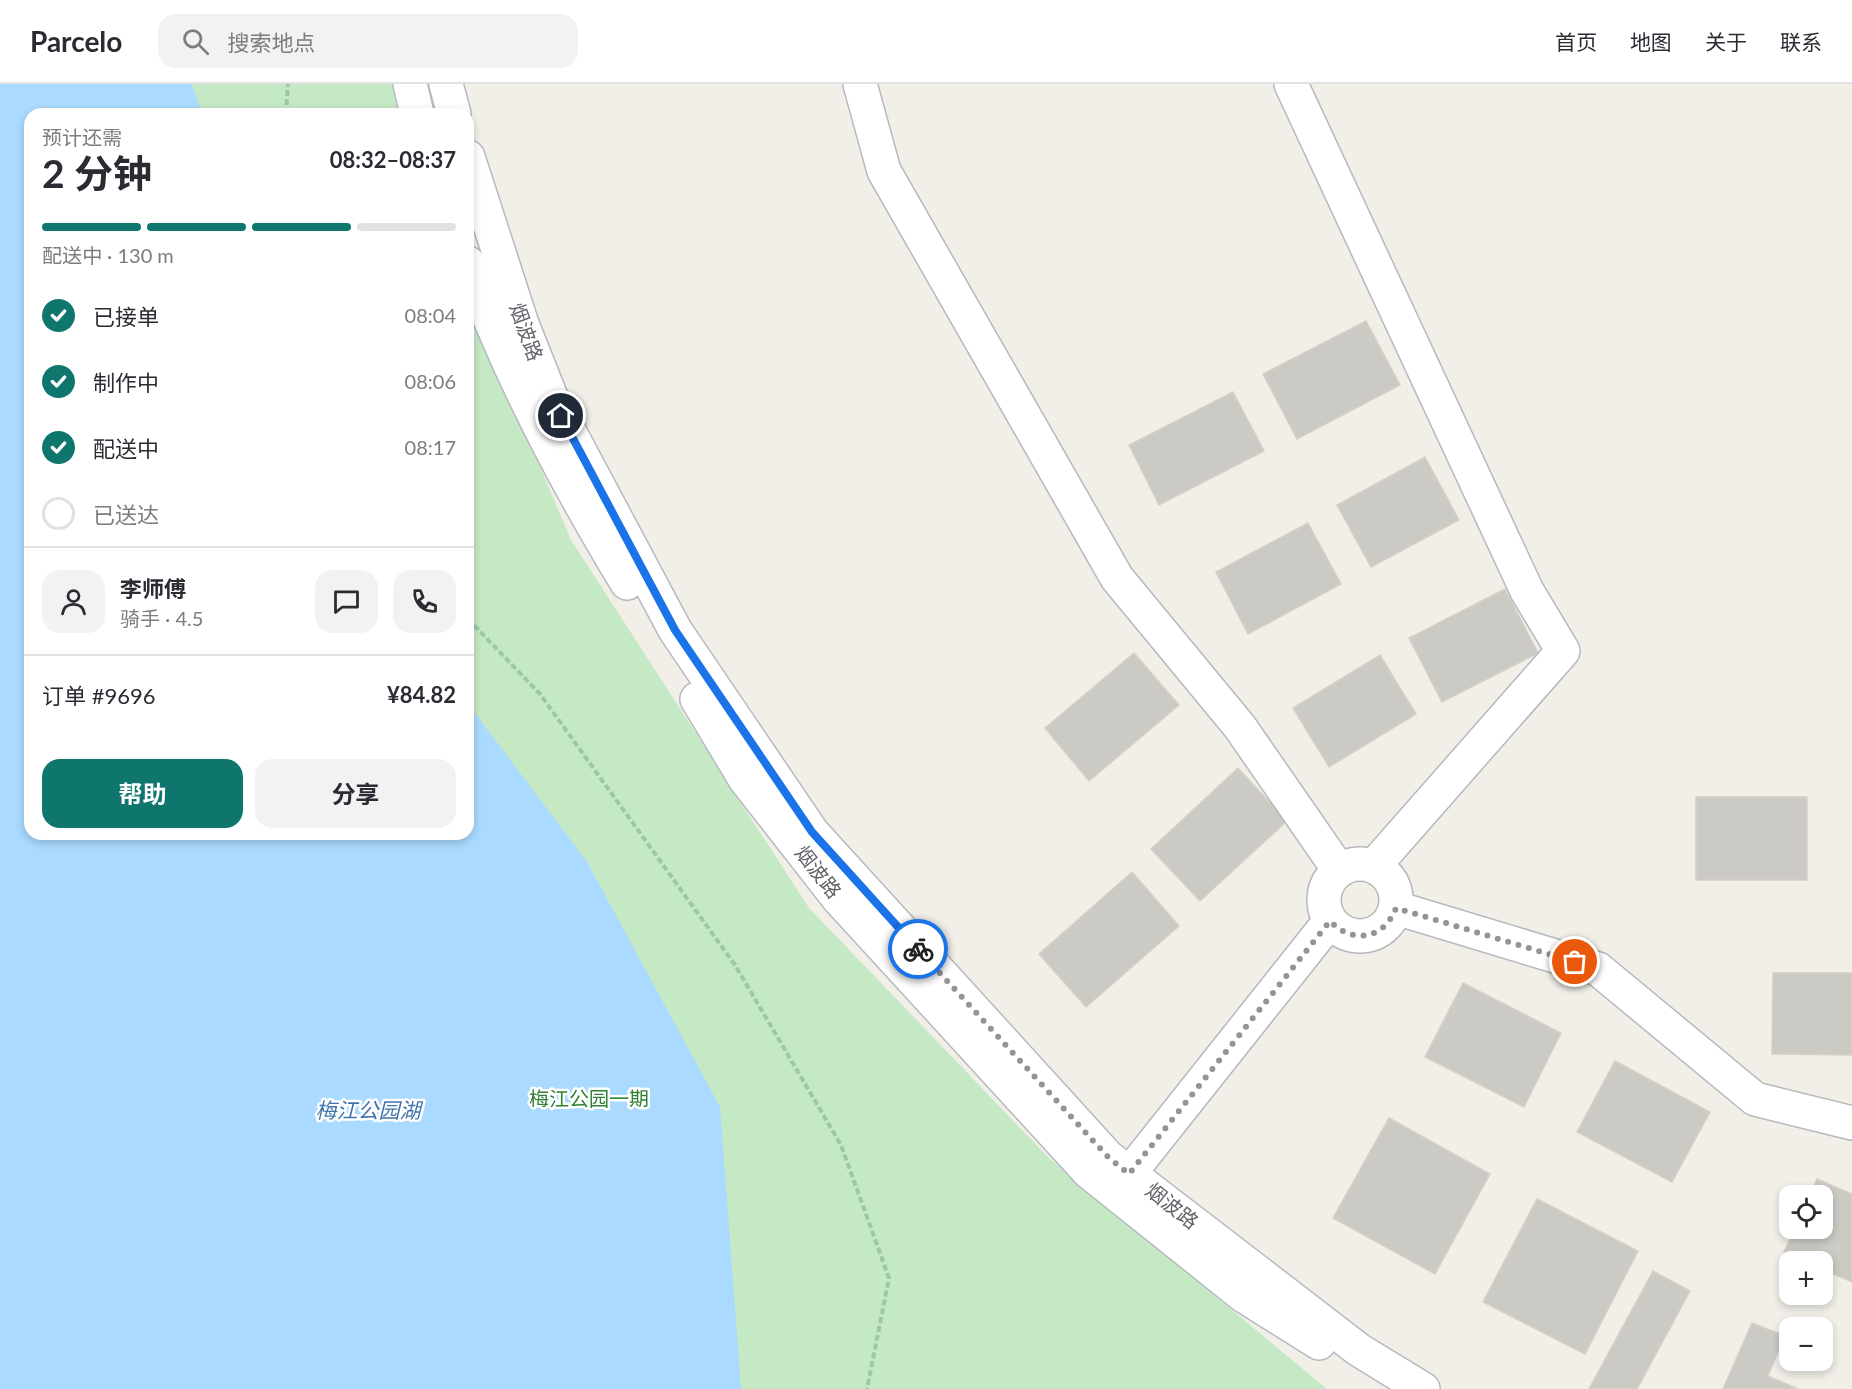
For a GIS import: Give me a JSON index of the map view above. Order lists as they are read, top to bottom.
{
  "streets": {
    "main road": ["烟波路"]
  },
  "water": ["梅江公园湖"],
  "parks": ["梅江公园一期"],
  "page": {
    "header": "Parcelo",
    "search": "搜索地点",
    "nav": [
      "首页",
      "地图",
      "关于",
      "联系"
    ],
    "heading": ["2 分钟", "预计还需", "08:32–08:37"],
    "panel": [
      "李师傅",
      "骑手 · 4.5",
      "订单 #9696",
      "¥84.82"
    ],
    "bar": "配送中 · 130 m",
    "list": [
      ["已接单", "08:04"],
      ["制作中", "08:06"],
      ["配送中", "08:17"],
      "已送达"
    ],
    "buttons": ["帮助", "分享"],
    "map_buttons": ["+", "−"]
  }
}
